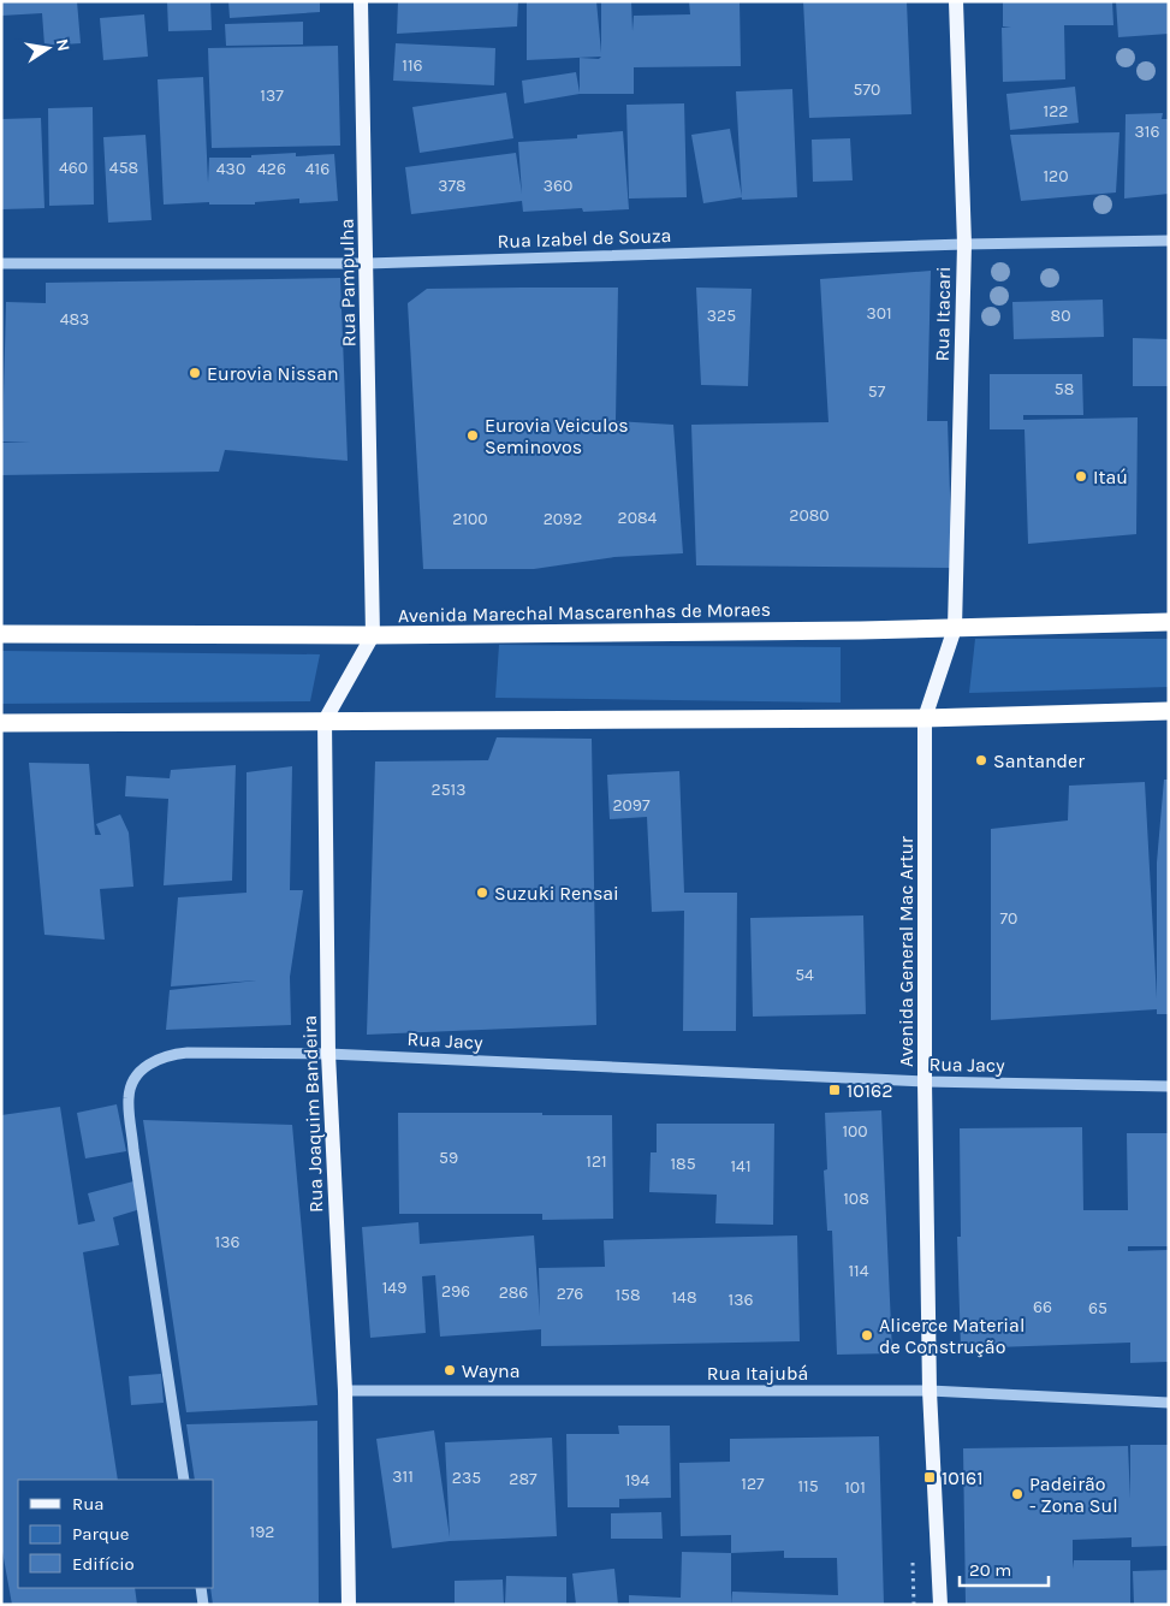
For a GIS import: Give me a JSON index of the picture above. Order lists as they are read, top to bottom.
{
  "streets": {
    "highway": ["Avenida Marechal Mascarenhas de Moraes"],
    "main road": [
      "Rua Pampulha",
      "Rua Itacari",
      "Avenida General Mac Artur",
      "Rua Joaquim Bandeira"
    ],
    "street": ["Rua Izabel de Souza", "Rua Jacy", "Rua Itajubá"]
  },
  "crossings": [
    ["Rua Izabel de Souza", "Rua Pampulha"],
    ["Rua Izabel de Souza", "Rua Itacari"],
    ["Rua Pampulha", "Avenida Marechal Mascarenhas de Moraes"],
    ["Rua Itacari", "Avenida Marechal Mascarenhas de Moraes"],
    ["Rua Itacari", "Avenida General Mac Artur"],
    ["Avenida Marechal Mascarenhas de Moraes", "Avenida General Mac Artur"],
    ["Avenida General Mac Artur", "Rua Jacy"],
    ["Avenida General Mac Artur", "Rua Itajubá"],
    ["Rua Jacy", "Rua Joaquim Bandeira"],
    ["Rua Joaquim Bandeira", "Rua Itajubá"]
  ],
  "places": {
    "other": [
      "Eurovia Nissan",
      "Eurovia Veiculos Seminovos",
      "Itaú",
      "Santander",
      "Suzuki Rensai",
      "Alicerce Material de Construção",
      "Wayna",
      "Padeirão - Zona Sul"
    ],
    "transit": ["10162", "10161"]
  },
  "house_numbers": [
    "116",
    "570",
    "137",
    "122",
    "316",
    "460",
    "458",
    "430",
    "426",
    "416",
    "120",
    "378",
    "360",
    "301",
    "325",
    "80",
    "483",
    "58",
    "57",
    "2080",
    "2084",
    "2100",
    "2092",
    "2513",
    "2097",
    "70",
    "54",
    "100",
    "59",
    "121",
    "185",
    "141",
    "108",
    "136",
    "114",
    "149",
    "296",
    "286",
    "276",
    "158",
    "148",
    "136",
    "66",
    "65",
    "311",
    "235",
    "287",
    "194",
    "127",
    "115",
    "101",
    "192"
  ],
  "legend": ["Rua", "Parque", "Edifício"],
  "scale_bar": "20 m",
  "north": "right"
}
